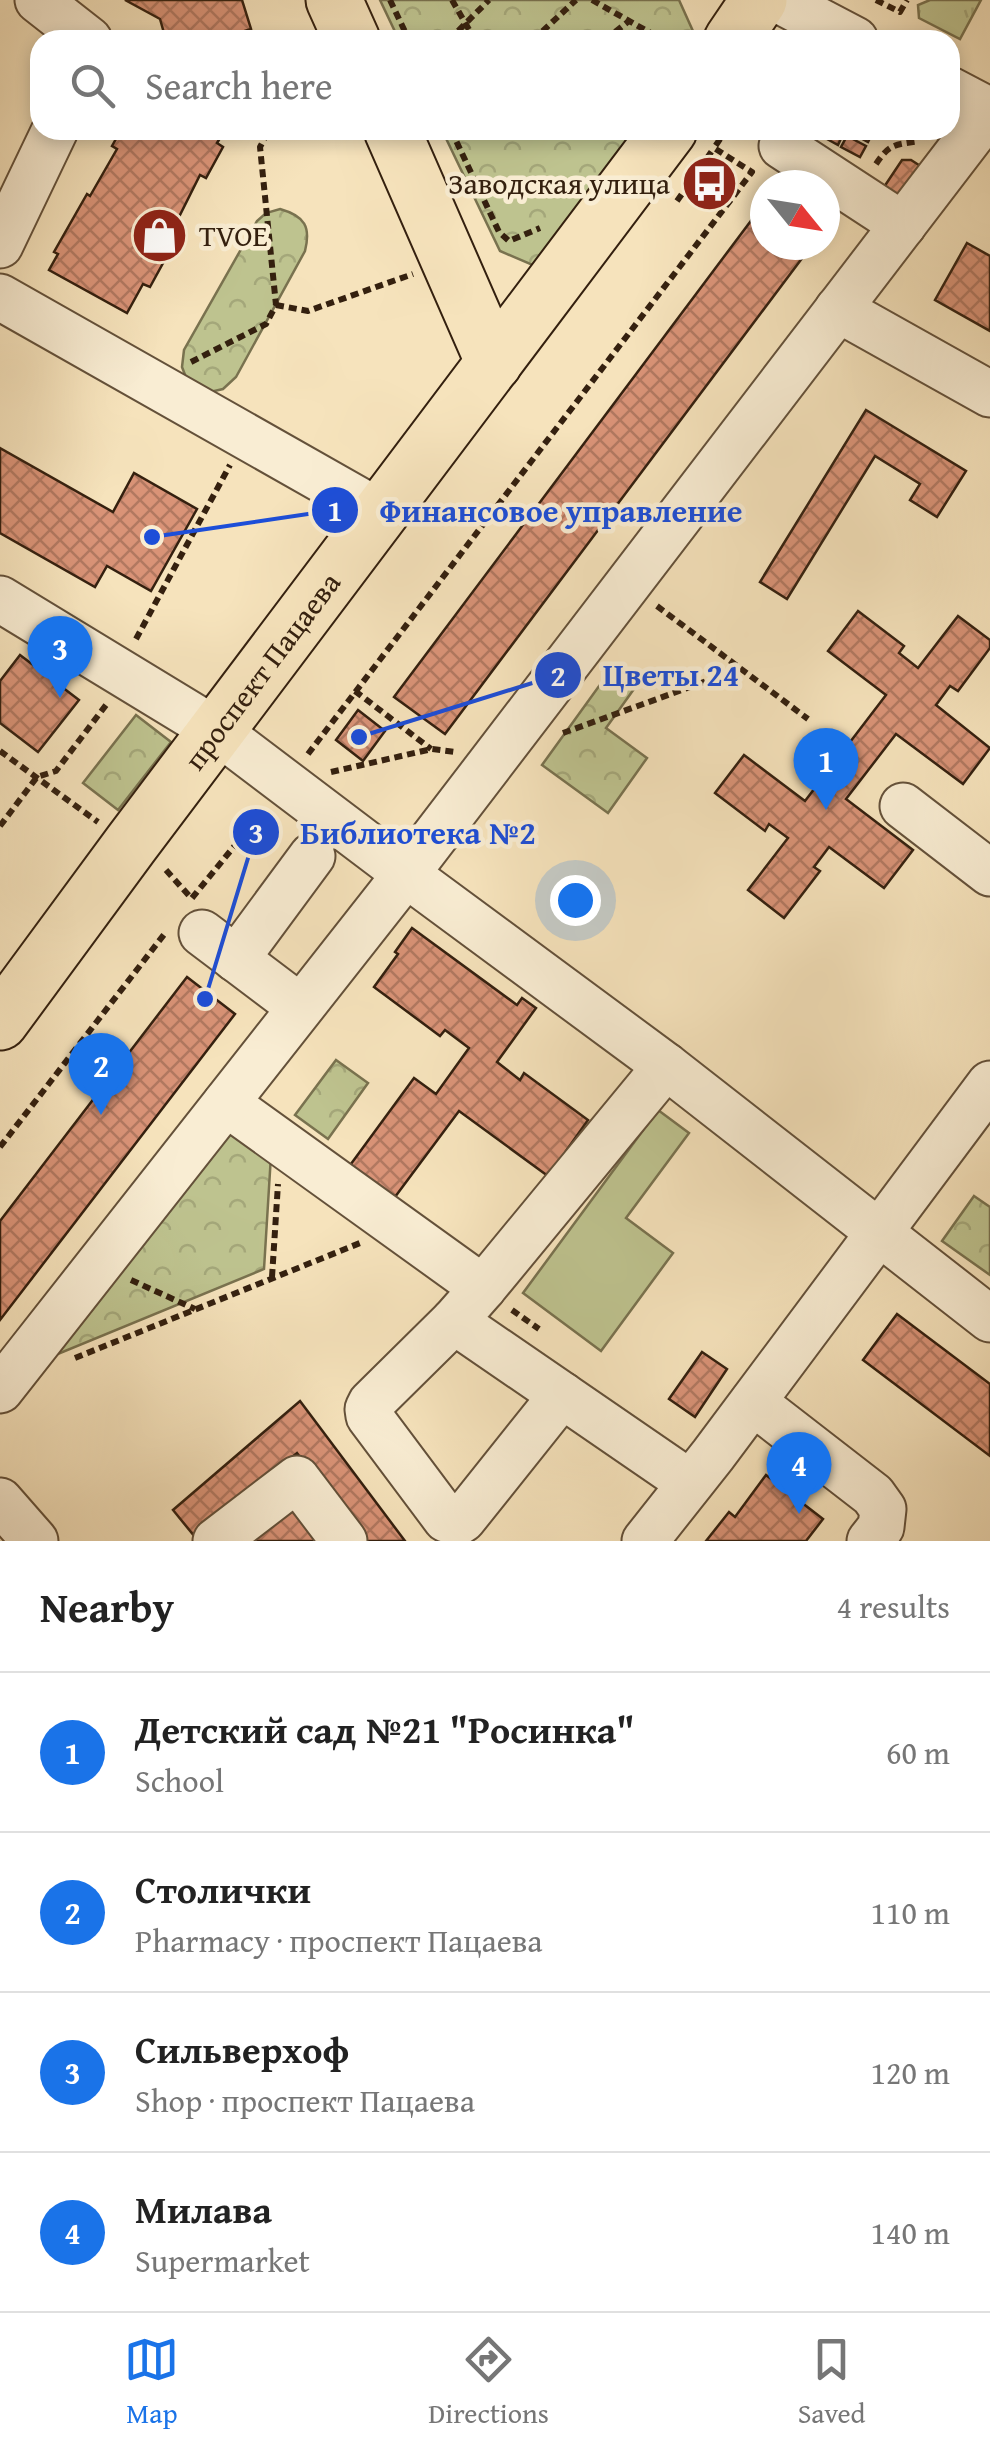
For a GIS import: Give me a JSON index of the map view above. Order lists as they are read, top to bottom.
{
  "streets": {
    "main road": ["проспект Пацаева"]
  },
  "places": {
    "bus stop": ["Заводская улица"],
    "shop": ["TVOE"],
    "other": ["Финансовое управление", "Цветы 24", "Библиотека №2"]
  },
  "north": "bottom right",
  "page": {
    "search": "Search here",
    "pins": [
      "3",
      "1",
      "2",
      "4"
    ],
    "heading": ["Nearby", "4 results"],
    "list": [
      {
        "mark": "1",
        "name": "Детский сад №21 \"Росинка\"",
        "note": "School",
        "value": "60 m"
      },
      {
        "mark": "2",
        "name": "Столички",
        "note": "Pharmacy · проспект Пацаева",
        "value": "110 m"
      },
      {
        "mark": "3",
        "name": "Сильверхоф",
        "note": "Shop · проспект Пацаева",
        "value": "120 m"
      },
      {
        "mark": "4",
        "name": "Милава",
        "note": "Supermarket",
        "value": "140 m"
      }
    ],
    "nav": ["Map", "Directions", "Saved"]
  }
}
